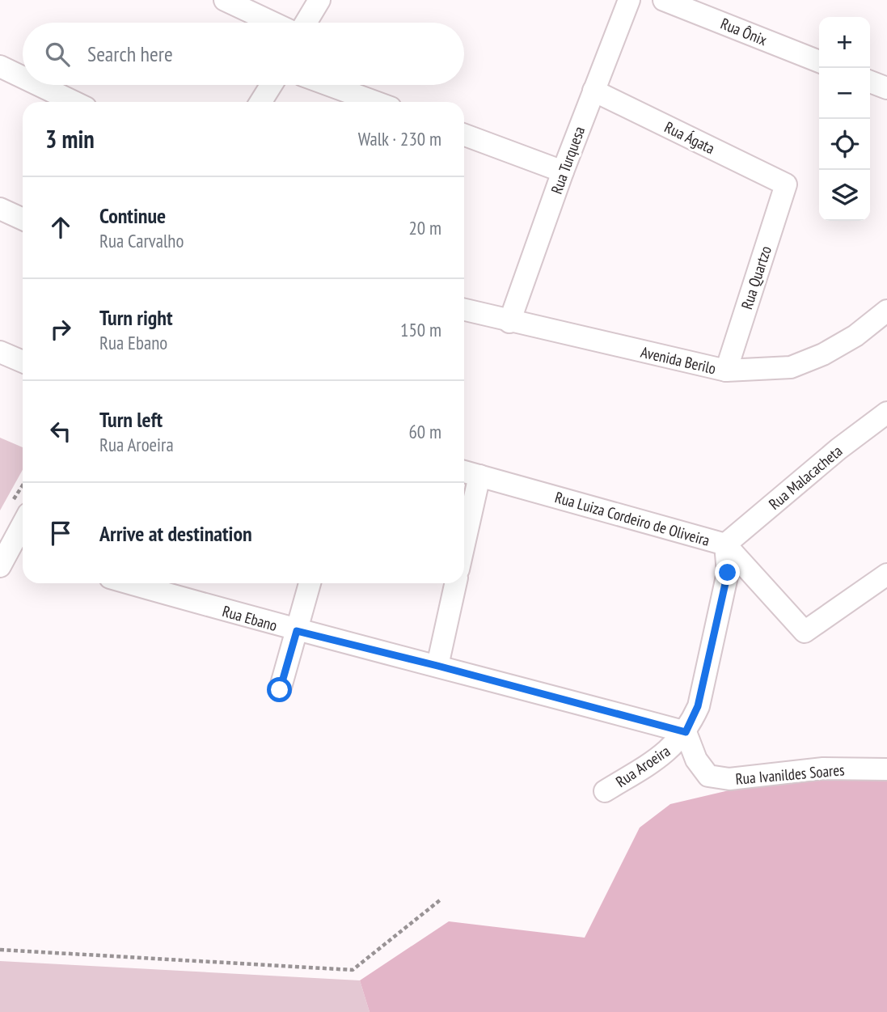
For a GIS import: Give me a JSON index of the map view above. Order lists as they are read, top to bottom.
{
  "streets": {
    "street": [
      "Rua Ônix",
      "Rua Ágata",
      "Rua Turquesa",
      "Rua Quartzo",
      "Avenida Berilo",
      "Rua Malacacheta",
      "Rua Luiza Cordeiro de Oliveira",
      "Rua Ebano",
      "Rua Aroeira",
      "Rua Ivanildes Soares"
    ]
  },
  "crossings": [
    ["Rua Ágata", "Rua Turquesa"],
    ["Rua Ágata", "Rua Quartzo"],
    ["Rua Turquesa", "Avenida Berilo"],
    ["Rua Quartzo", "Avenida Berilo"],
    ["Rua Malacacheta", "Rua Luiza Cordeiro de Oliveira"],
    ["Rua Malacacheta", "Rua Aroeira"],
    ["Rua Luiza Cordeiro de Oliveira", "Rua Aroeira"],
    ["Rua Ebano", "Rua Aroeira"],
    ["Rua Ebano", "Rua Ivanildes Soares"],
    ["Rua Aroeira", "Rua Ivanildes Soares"]
  ],
  "page": {
    "map_buttons": ["+", "−"],
    "search": "Search here",
    "heading": ["3 min", "Walk · 230 m"],
    "list": [
      ["Continue", "Rua Carvalho", "20 m"],
      ["Turn right", "Rua Ebano", "150 m"],
      ["Turn left", "Rua Aroeira", "60 m"],
      "Arrive at destination"
    ]
  }
}
